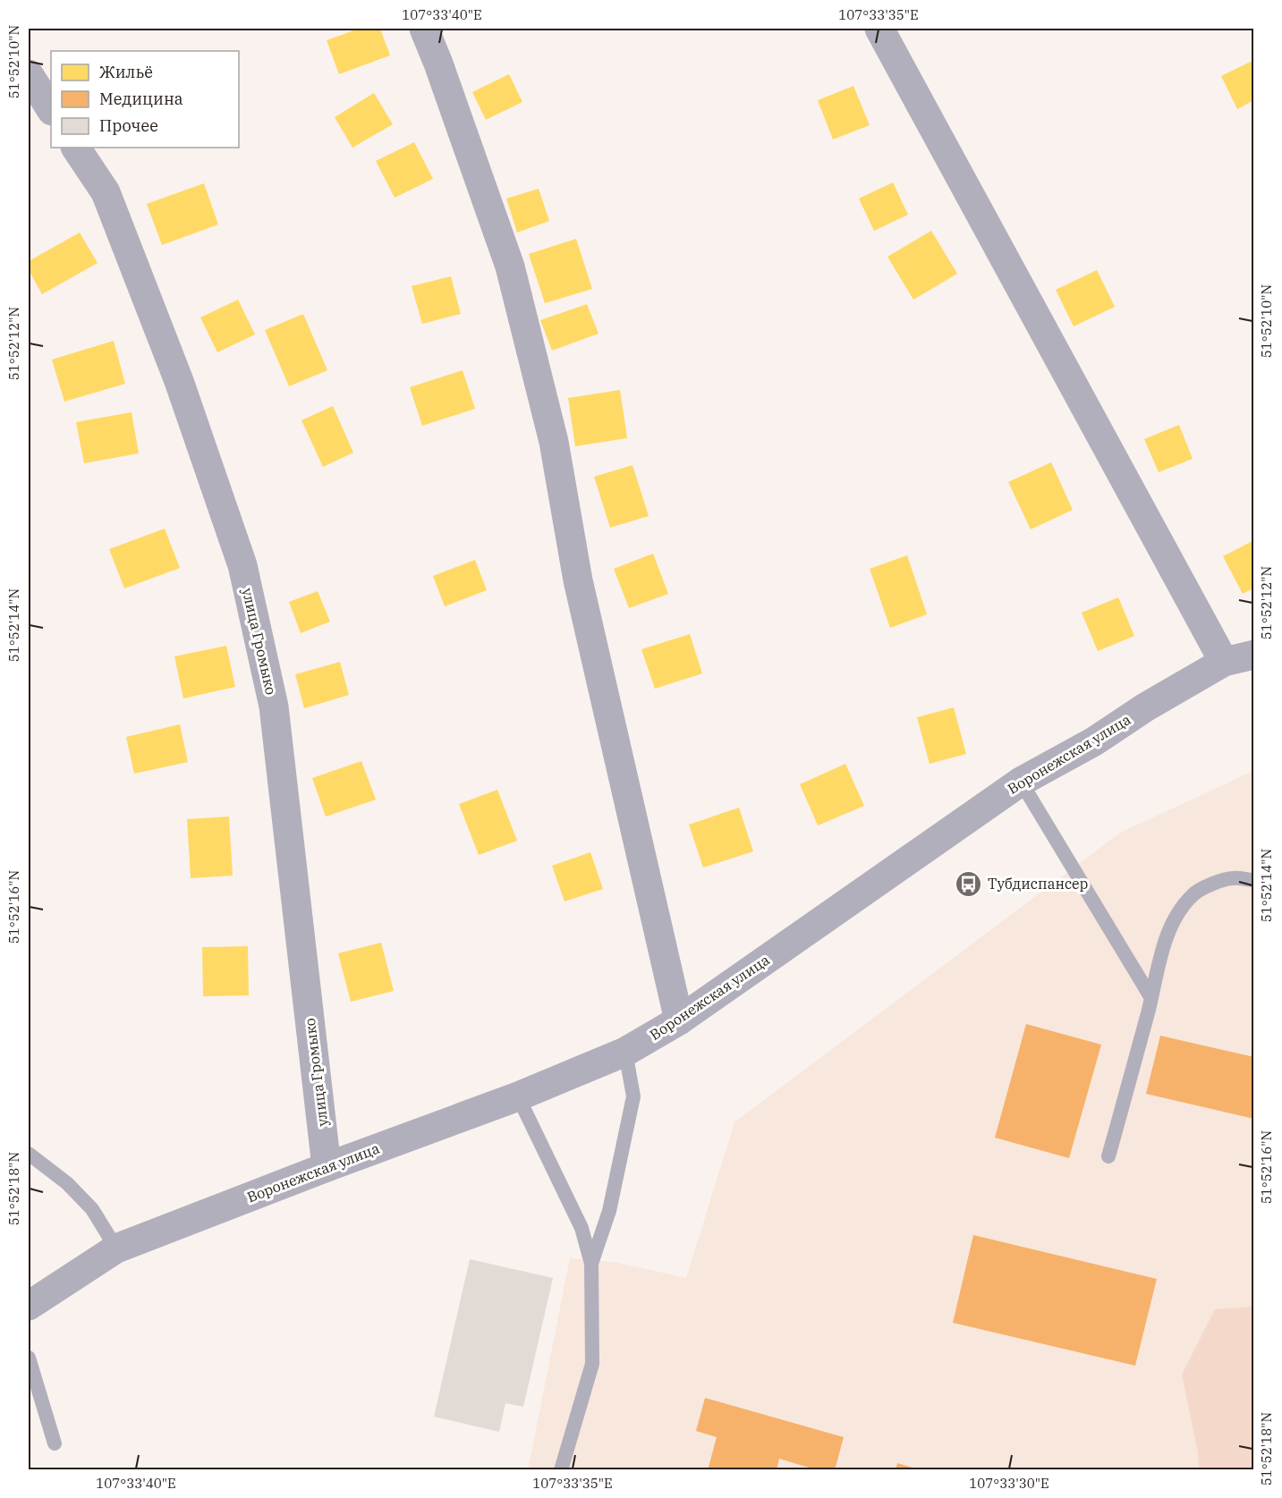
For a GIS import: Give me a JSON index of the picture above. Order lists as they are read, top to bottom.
{
  "streets": {
    "street": ["улица Громыко", "Воронежская улица"]
  },
  "crossings": [
    ["улица Громыко", "Воронежская улица"]
  ],
  "places": {
    "bus stop": ["Тубдиспансер"]
  },
  "legend": ["Жильё", "Медицина", "Прочее"],
  "coordinates": [
    "107°33'40\"E",
    "107°33'35\"E",
    "51°52'10\"N",
    "51°52'12\"N",
    "51°52'14\"N",
    "51°52'16\"N",
    "51°52'18\"N",
    "107°33'30\"E"
  ]
}
